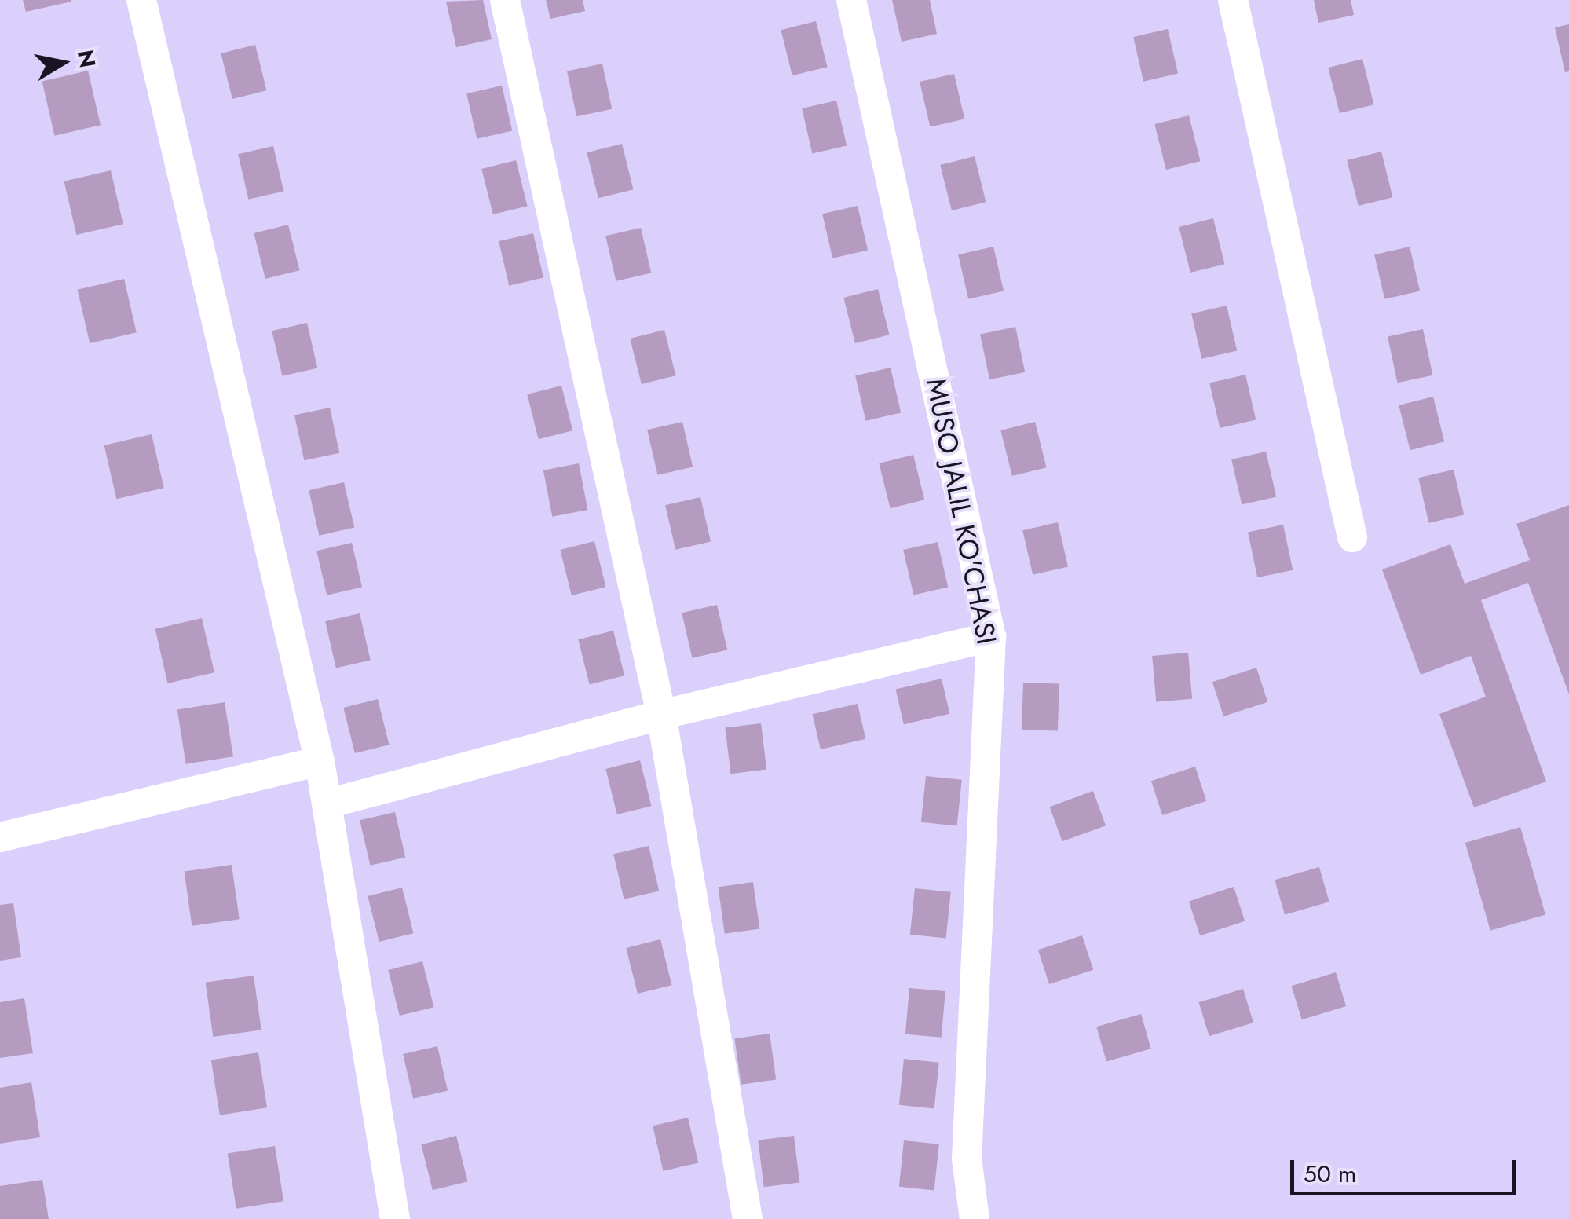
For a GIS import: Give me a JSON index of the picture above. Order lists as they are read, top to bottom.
{
  "streets": {
    "street": ["MUSO JALIL KO'CHASI"]
  },
  "scale_bar": "50 m",
  "north": "right"
}
